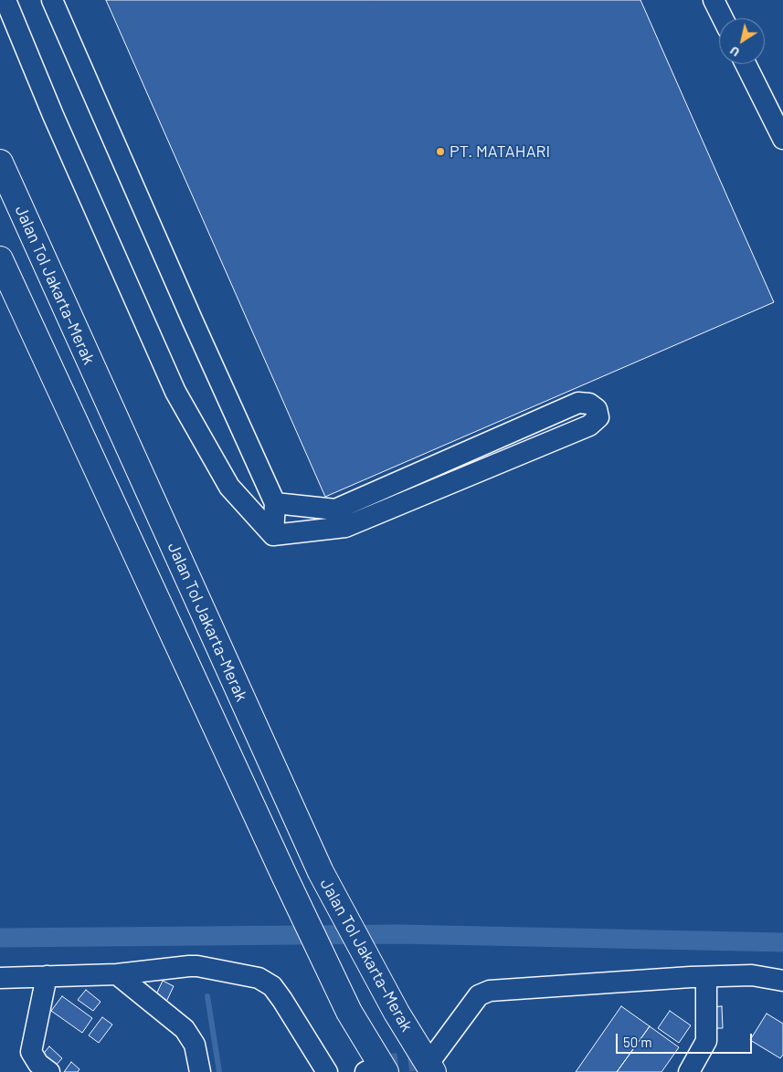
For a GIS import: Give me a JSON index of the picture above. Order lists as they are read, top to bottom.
{
  "streets": {
    "highway": ["Jalan Tol Jakarta–Merak"]
  },
  "places": ["PT. MATAHARI"],
  "scale_bar": "50 m",
  "north": "bottom left"
}
